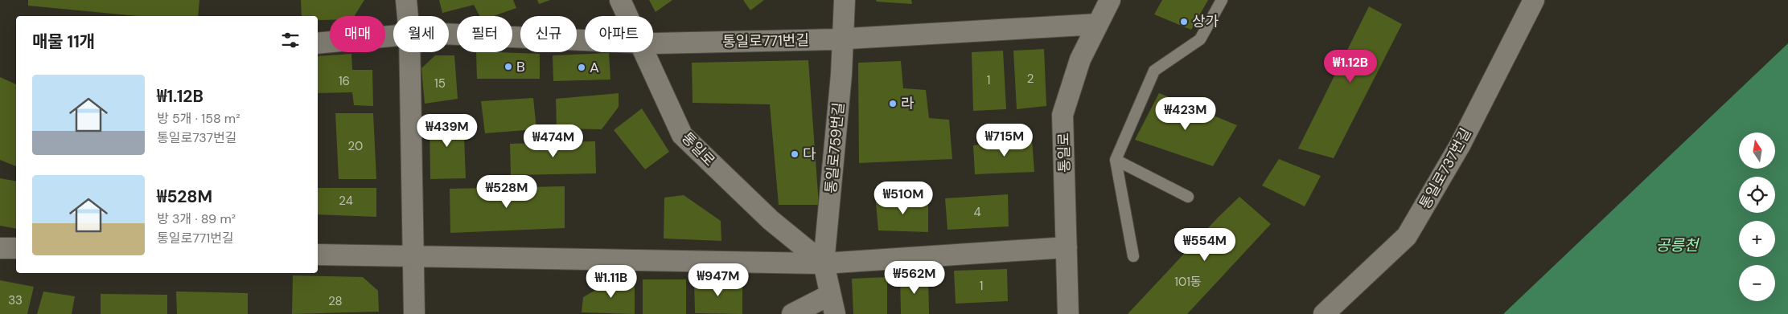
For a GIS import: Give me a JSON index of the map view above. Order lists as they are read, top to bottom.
{
  "streets": {
    "street": [
      "통일로771번길",
      "통일로759번길",
      "통일로",
      "통일로737번길"
    ]
  },
  "crossings": [
    ["통일로771번길", "통일로759번길"],
    ["통일로771번길", "통일로"],
    ["통일로759번길", "통일로"]
  ],
  "water": ["공릉천"],
  "places": [
    "상가",
    "B",
    "A",
    "라",
    "다"
  ],
  "house_numbers": [
    "2",
    "1",
    "16",
    "15",
    "20",
    "24",
    "4",
    "101동",
    "1",
    "33",
    "28"
  ],
  "north": "top",
  "page": {
    "chip": [
      "매매",
      "월세",
      "필터",
      "신규",
      "아파트"
    ],
    "heading": "매물 11개",
    "price": [
      "₩1.12B",
      "₩423M",
      "₩439M",
      "₩715M",
      "₩474M",
      "₩528M",
      "₩510M",
      "₩554M",
      "₩562M",
      "₩947M",
      "₩1.11B"
    ],
    "list": [
      {
        "name": "₩1.12B",
        "note": "방 5개 · 158 m² · 통일로737번길"
      },
      {
        "name": "₩528M",
        "note": "방 3개 · 89 m² · 통일로771번길"
      }
    ],
    "map_buttons": ["+", "−"]
  }
}
